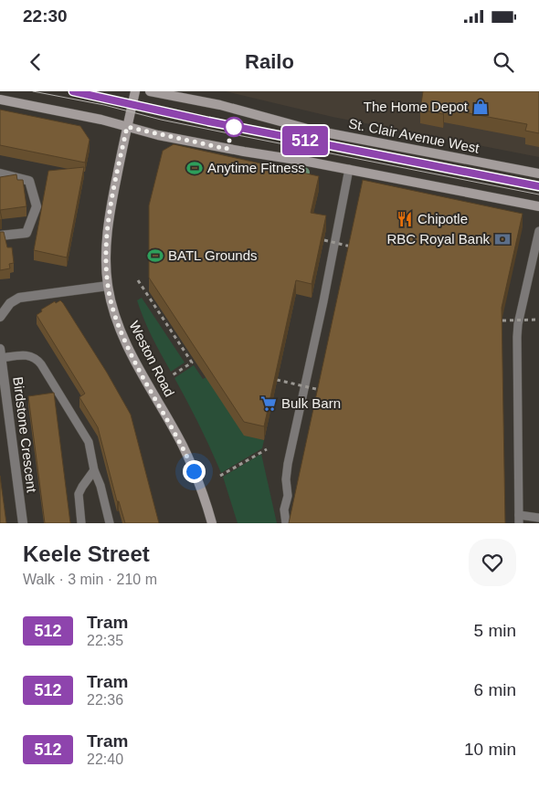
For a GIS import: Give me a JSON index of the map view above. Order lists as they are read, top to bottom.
{
  "streets": {
    "main road": ["St. Clair Avenue West", "Weston Road"],
    "street": ["Birdstone Crescent"]
  },
  "places": {
    "shop": ["The Home Depot"],
    "sports": ["Anytime Fitness", "BATL Grounds"],
    "restaurant": ["Chipotle"],
    "bank": ["RBC Royal Bank"],
    "supermarket": ["Bulk Barn"]
  },
  "lines": ["tram line 512"],
  "page": {
    "status": "22:30",
    "header": "Railo",
    "on_map": "512",
    "heading": ["Keele Street", "Walk · 3 min · 210 m"],
    "list": [
      {
        "mark": "512",
        "name": "Tram",
        "note": "22:35",
        "value": "5 min"
      },
      {
        "mark": "512",
        "name": "Tram",
        "note": "22:36",
        "value": "6 min"
      },
      {
        "mark": "512",
        "name": "Tram",
        "note": "22:40",
        "value": "10 min"
      }
    ]
  }
}
